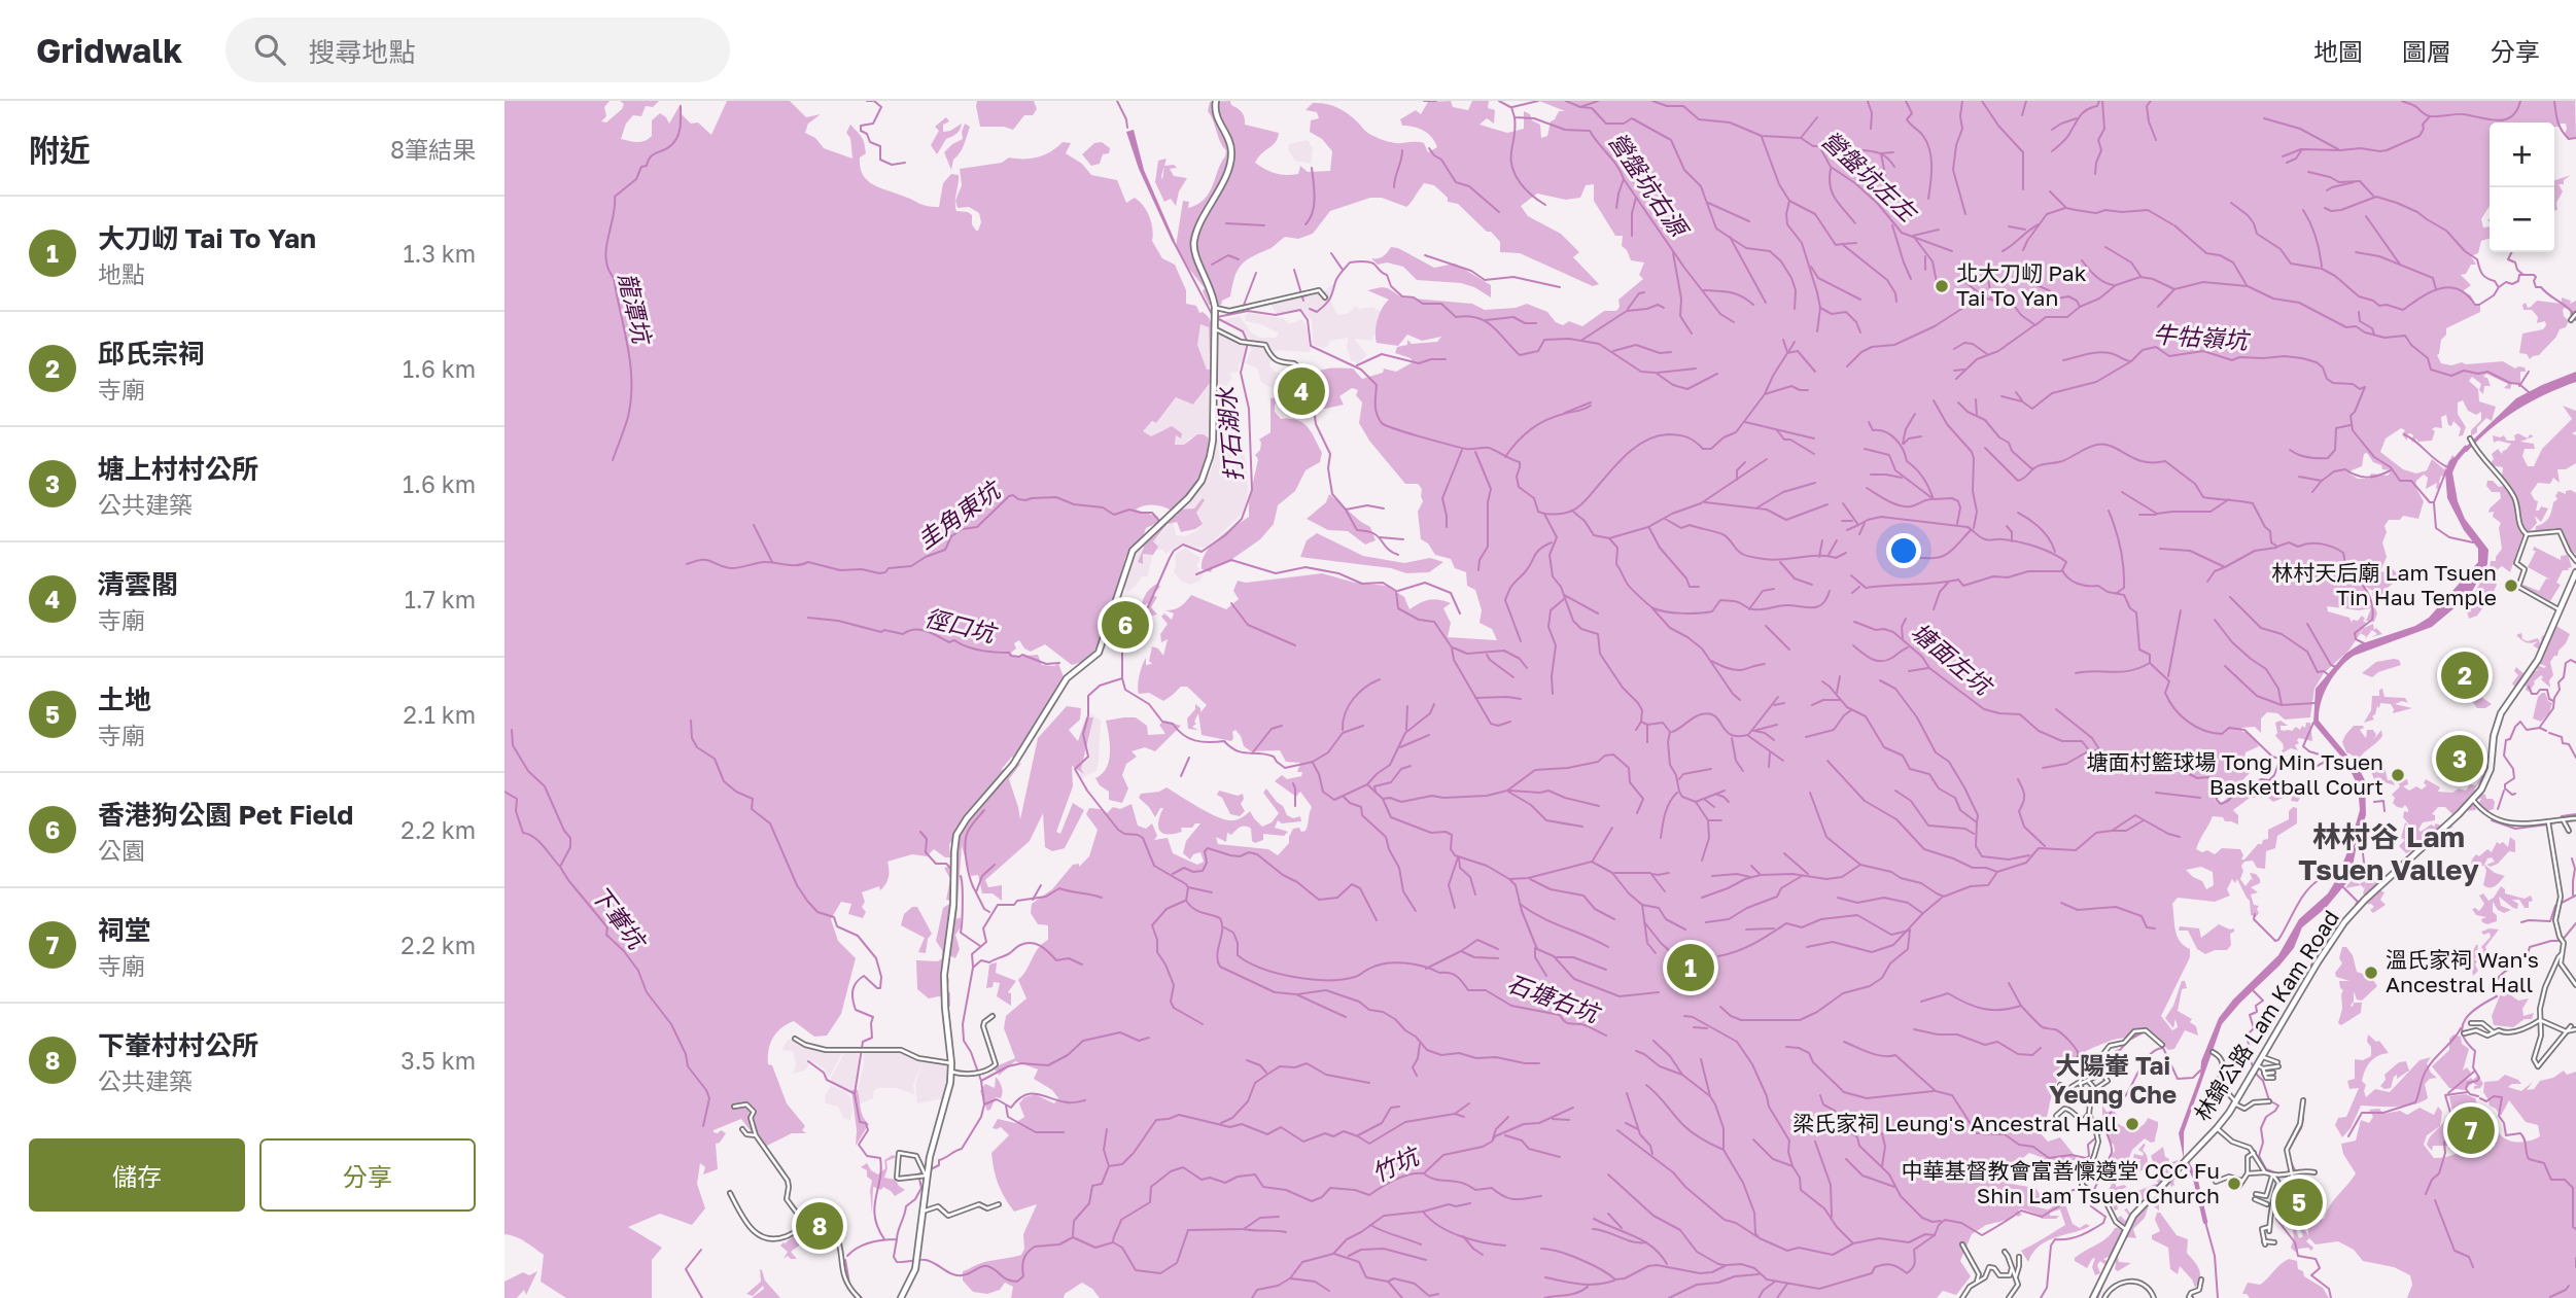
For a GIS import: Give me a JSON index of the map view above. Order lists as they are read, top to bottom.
{
  "streets": {
    "main road": ["林錦公路 Lam Kam Road"]
  },
  "districts": ["林村谷 Lam Tsuen Valley", "大陽輋 Tai Yeung Che"],
  "water": [
    "營盤坑左左",
    "營盤坑右源",
    "龍潭坑",
    "牛牯嶺坑",
    "打石湖水",
    "圭角東坑",
    "徑口坑",
    "塘面左坑",
    "下輋坑",
    "石塘右坑",
    "竹坑"
  ],
  "places": [
    "北大刀屻 Pak Tai To Yan",
    "林村天后廟 Lam Tsuen Tin Hau Temple",
    "塘面村籃球場 Tong Min Tsuen Basketball Court",
    "溫氏家祠 Wan's Ancestral Hall",
    "梁氏家祠 Leung's Ancestral Hall",
    "中華基督教會富善懍遵堂 CCC Fu Shin Lam Tsuen Church"
  ],
  "page": {
    "header": "Gridwalk",
    "search": "搜尋地點",
    "nav": ["地圖", "圖層", "分享"],
    "heading": ["附近", "8筆結果"],
    "map_buttons": ["+", "−"],
    "list": [
      {
        "mark": "1",
        "name": "大刀屻 Tai To Yan",
        "note": "地點",
        "value": "1.3 km"
      },
      {
        "mark": "2",
        "name": "邱氏宗祠",
        "note": "寺廟",
        "value": "1.6 km"
      },
      {
        "mark": "3",
        "name": "塘上村村公所",
        "note": "公共建築",
        "value": "1.6 km"
      },
      {
        "mark": "4",
        "name": "清雲閣",
        "note": "寺廟",
        "value": "1.7 km"
      },
      {
        "mark": "5",
        "name": "土地",
        "note": "寺廟",
        "value": "2.1 km"
      },
      {
        "mark": "6",
        "name": "香港狗公園 Pet Field",
        "note": "公園",
        "value": "2.2 km"
      },
      {
        "mark": "7",
        "name": "祠堂",
        "note": "寺廟",
        "value": "2.2 km"
      },
      {
        "mark": "8",
        "name": "下輋村村公所",
        "note": "公共建築",
        "value": "3.5 km"
      }
    ],
    "pins": [
      "4",
      "6",
      "2",
      "3",
      "1",
      "7",
      "5",
      "8"
    ],
    "buttons": ["儲存", "分享"]
  }
}
